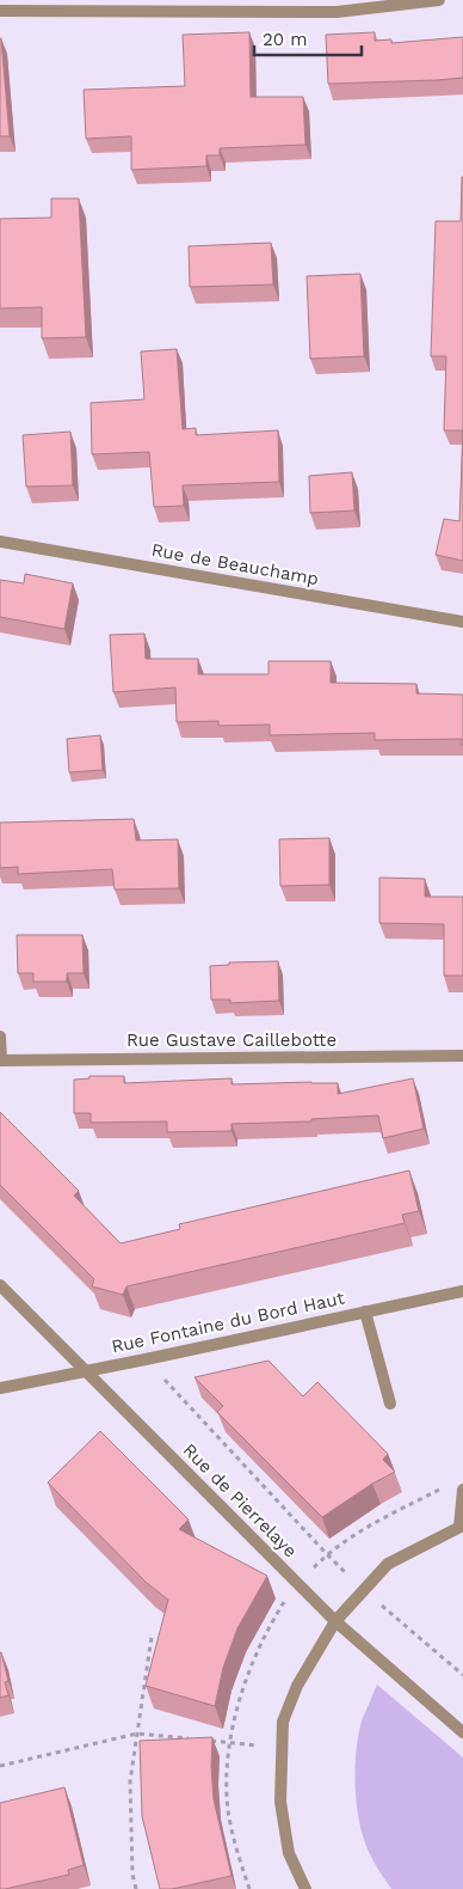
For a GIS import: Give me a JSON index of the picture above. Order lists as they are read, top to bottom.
{
  "streets": {
    "street": [
      "Rue de Beauchamp",
      "Rue Gustave Caillebotte",
      "Rue Fontaine du Bord Haut",
      "Rue de Pierrelaye"
    ]
  },
  "crossings": [
    ["Rue Fontaine du Bord Haut", "Rue de Pierrelaye"]
  ],
  "scale_bar": "20 m"
}
